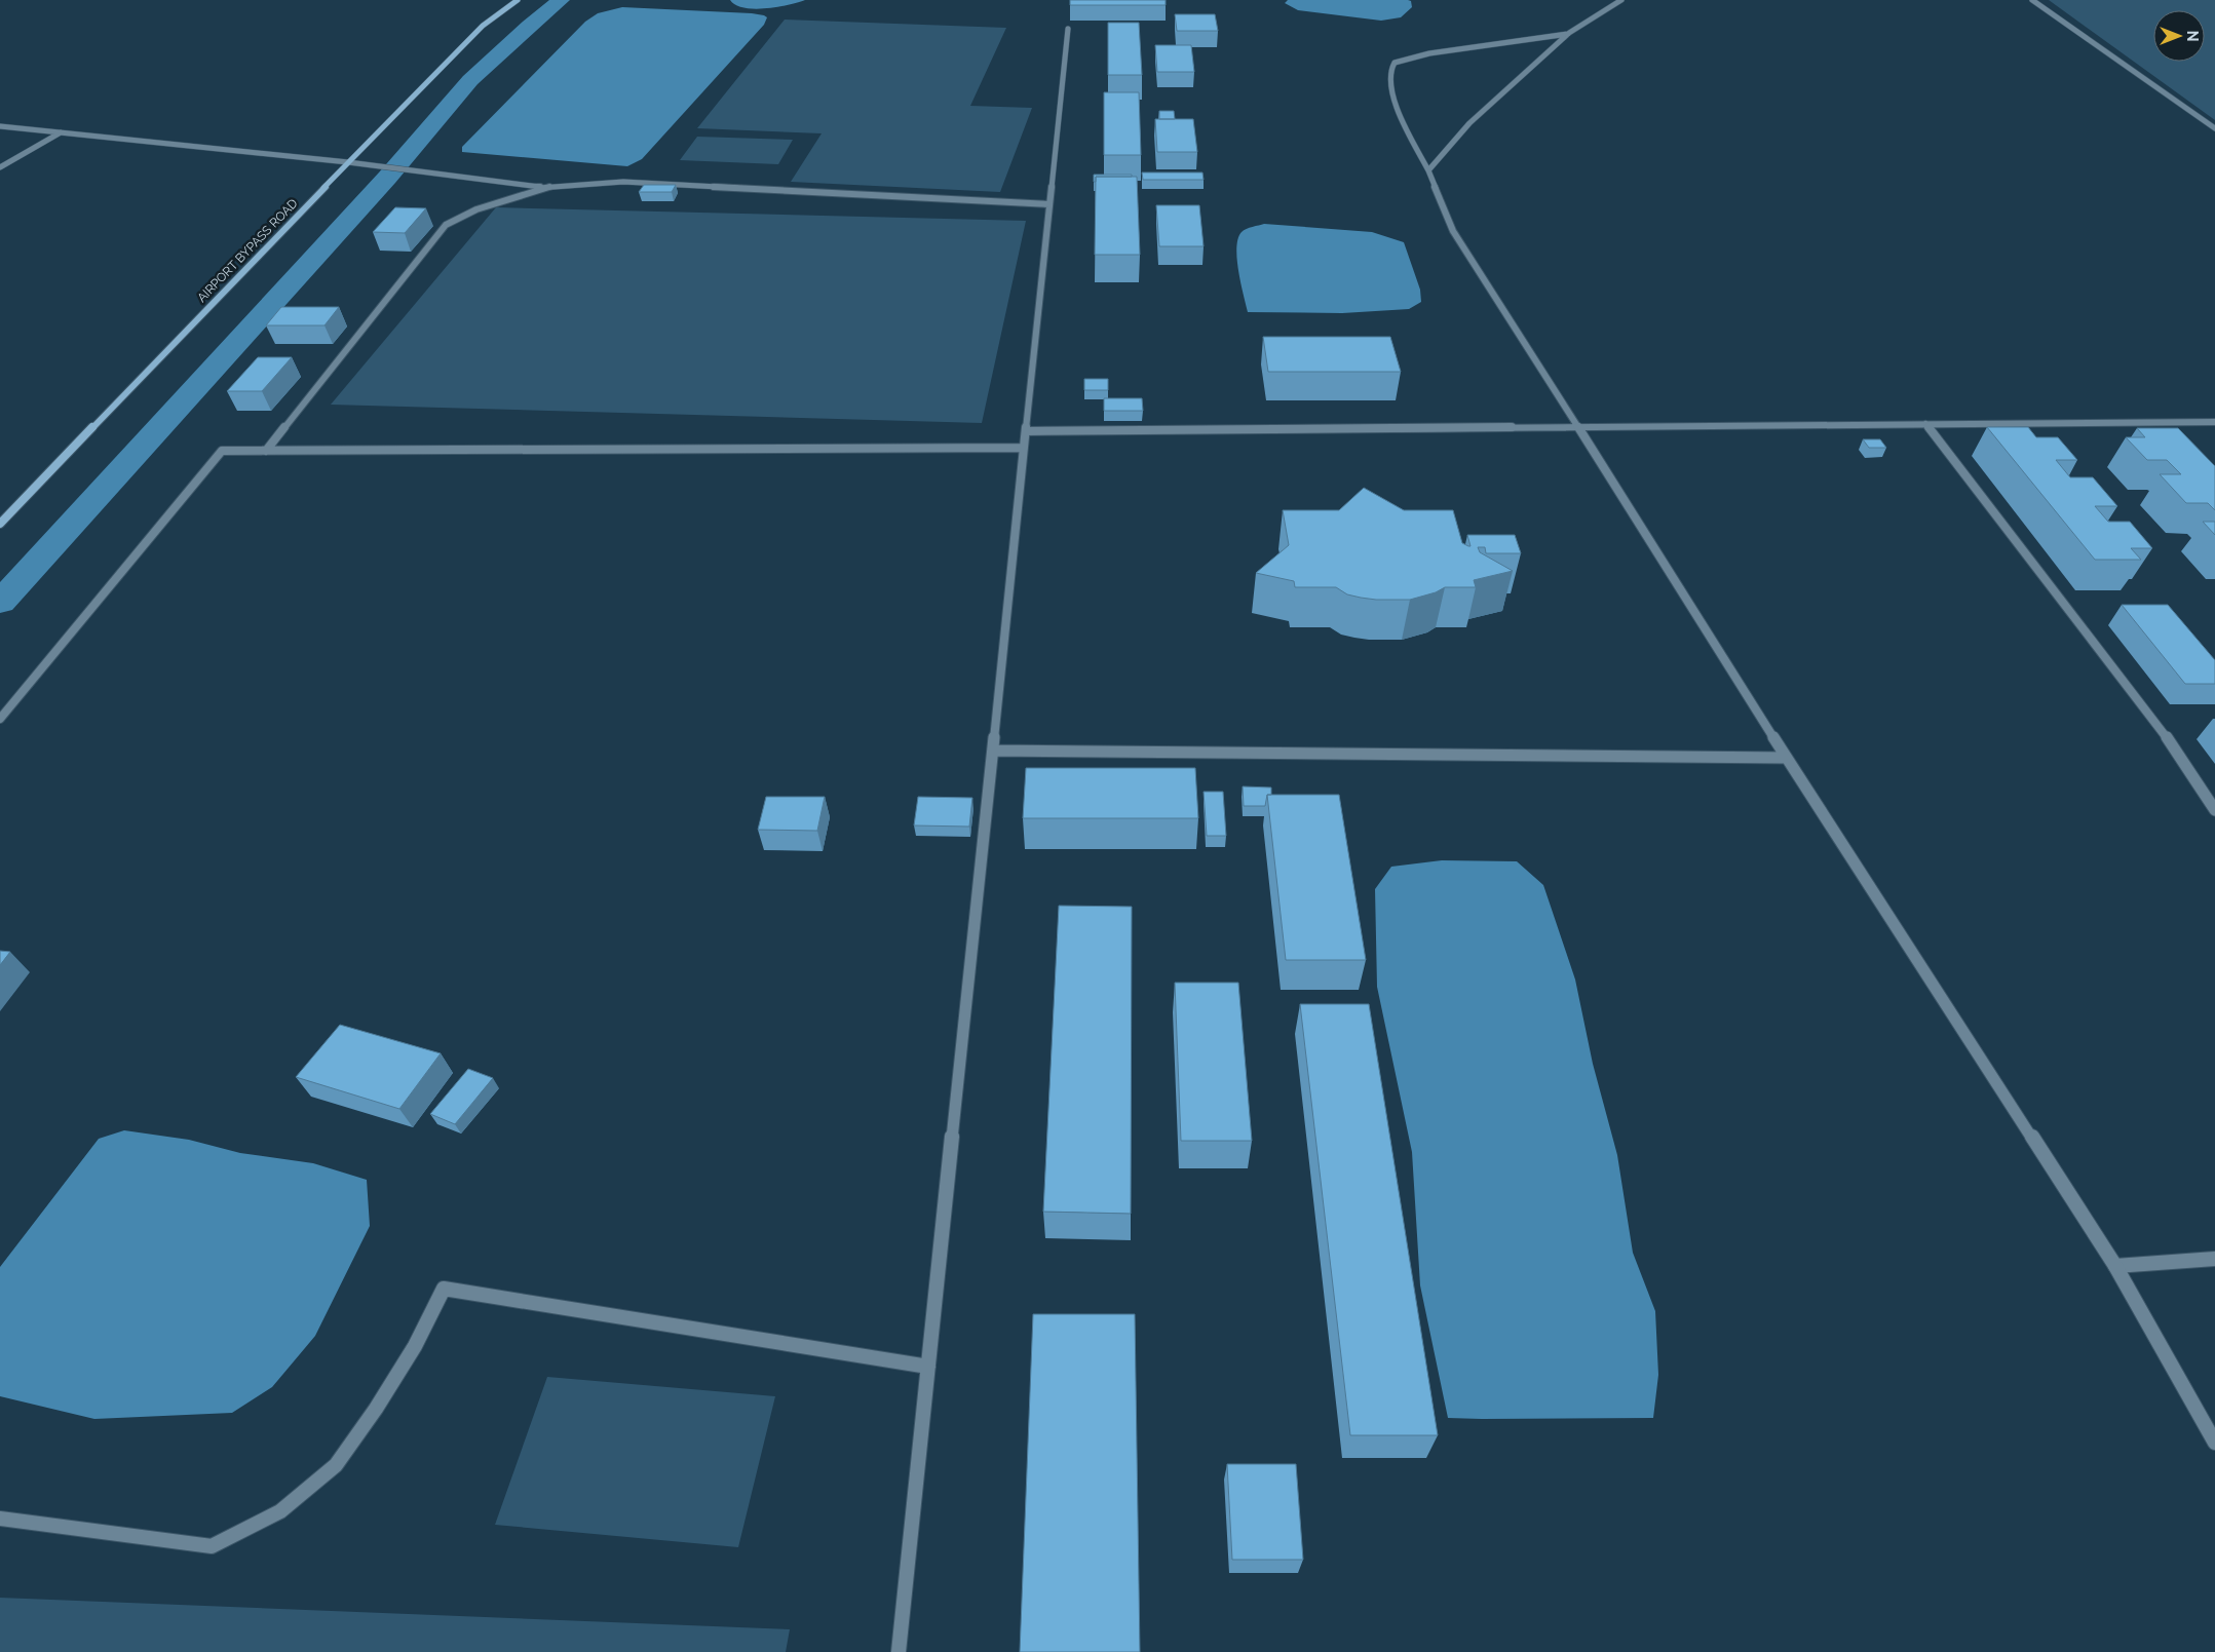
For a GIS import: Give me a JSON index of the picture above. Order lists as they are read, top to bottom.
{
  "streets": {
    "street": ["AIRPORT BYPASS ROAD"]
  },
  "north": "right"
}
